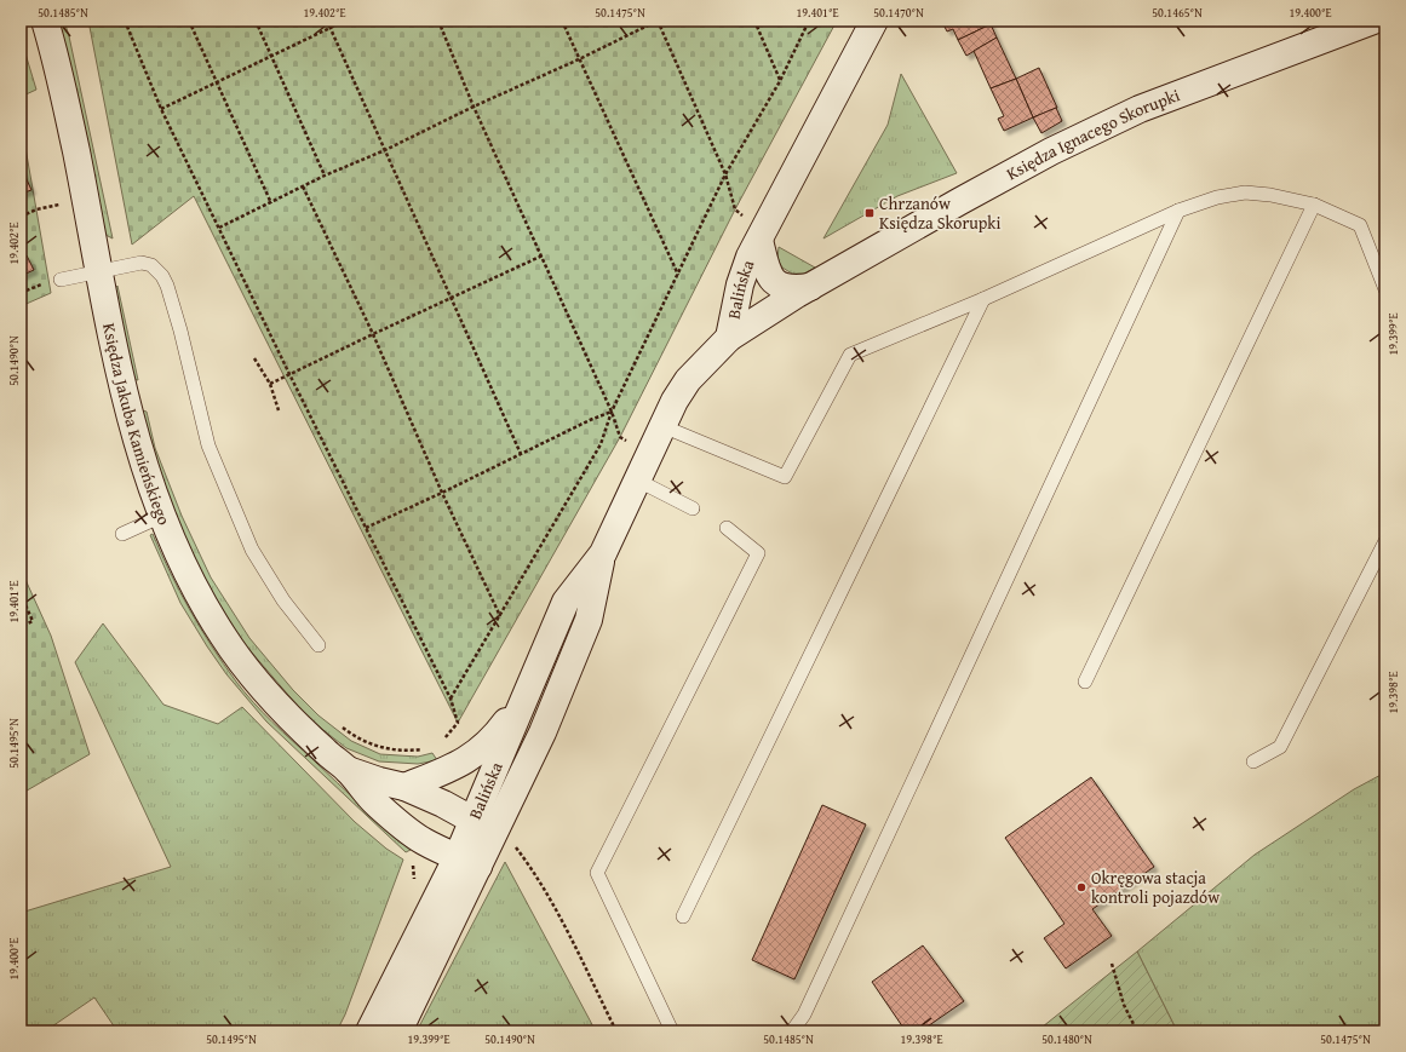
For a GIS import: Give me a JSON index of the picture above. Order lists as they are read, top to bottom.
{
  "streets": {
    "main road": ["Księdza Ignacego Skorupki", "Balińska", "Księdza Jakuba Kamieńskiego"]
  },
  "crossings": [
    ["Księdza Ignacego Skorupki", "Balińska"],
    ["Balińska", "Księdza Jakuba Kamieńskiego"]
  ],
  "places": {
    "transit": ["Chrzanów Księdza Skorupki"],
    "other": ["Okręgowa stacja kontroli pojazdów"]
  },
  "coordinates": [
    "50.1485°N",
    "19.402°E",
    "50.1475°N",
    "19.401°E",
    "50.1470°N",
    "50.1465°N",
    "19.400°E",
    "19.399°E",
    "50.1490°N",
    "19.398°E",
    "50.1495°N",
    "50.1480°N"
  ]
}
